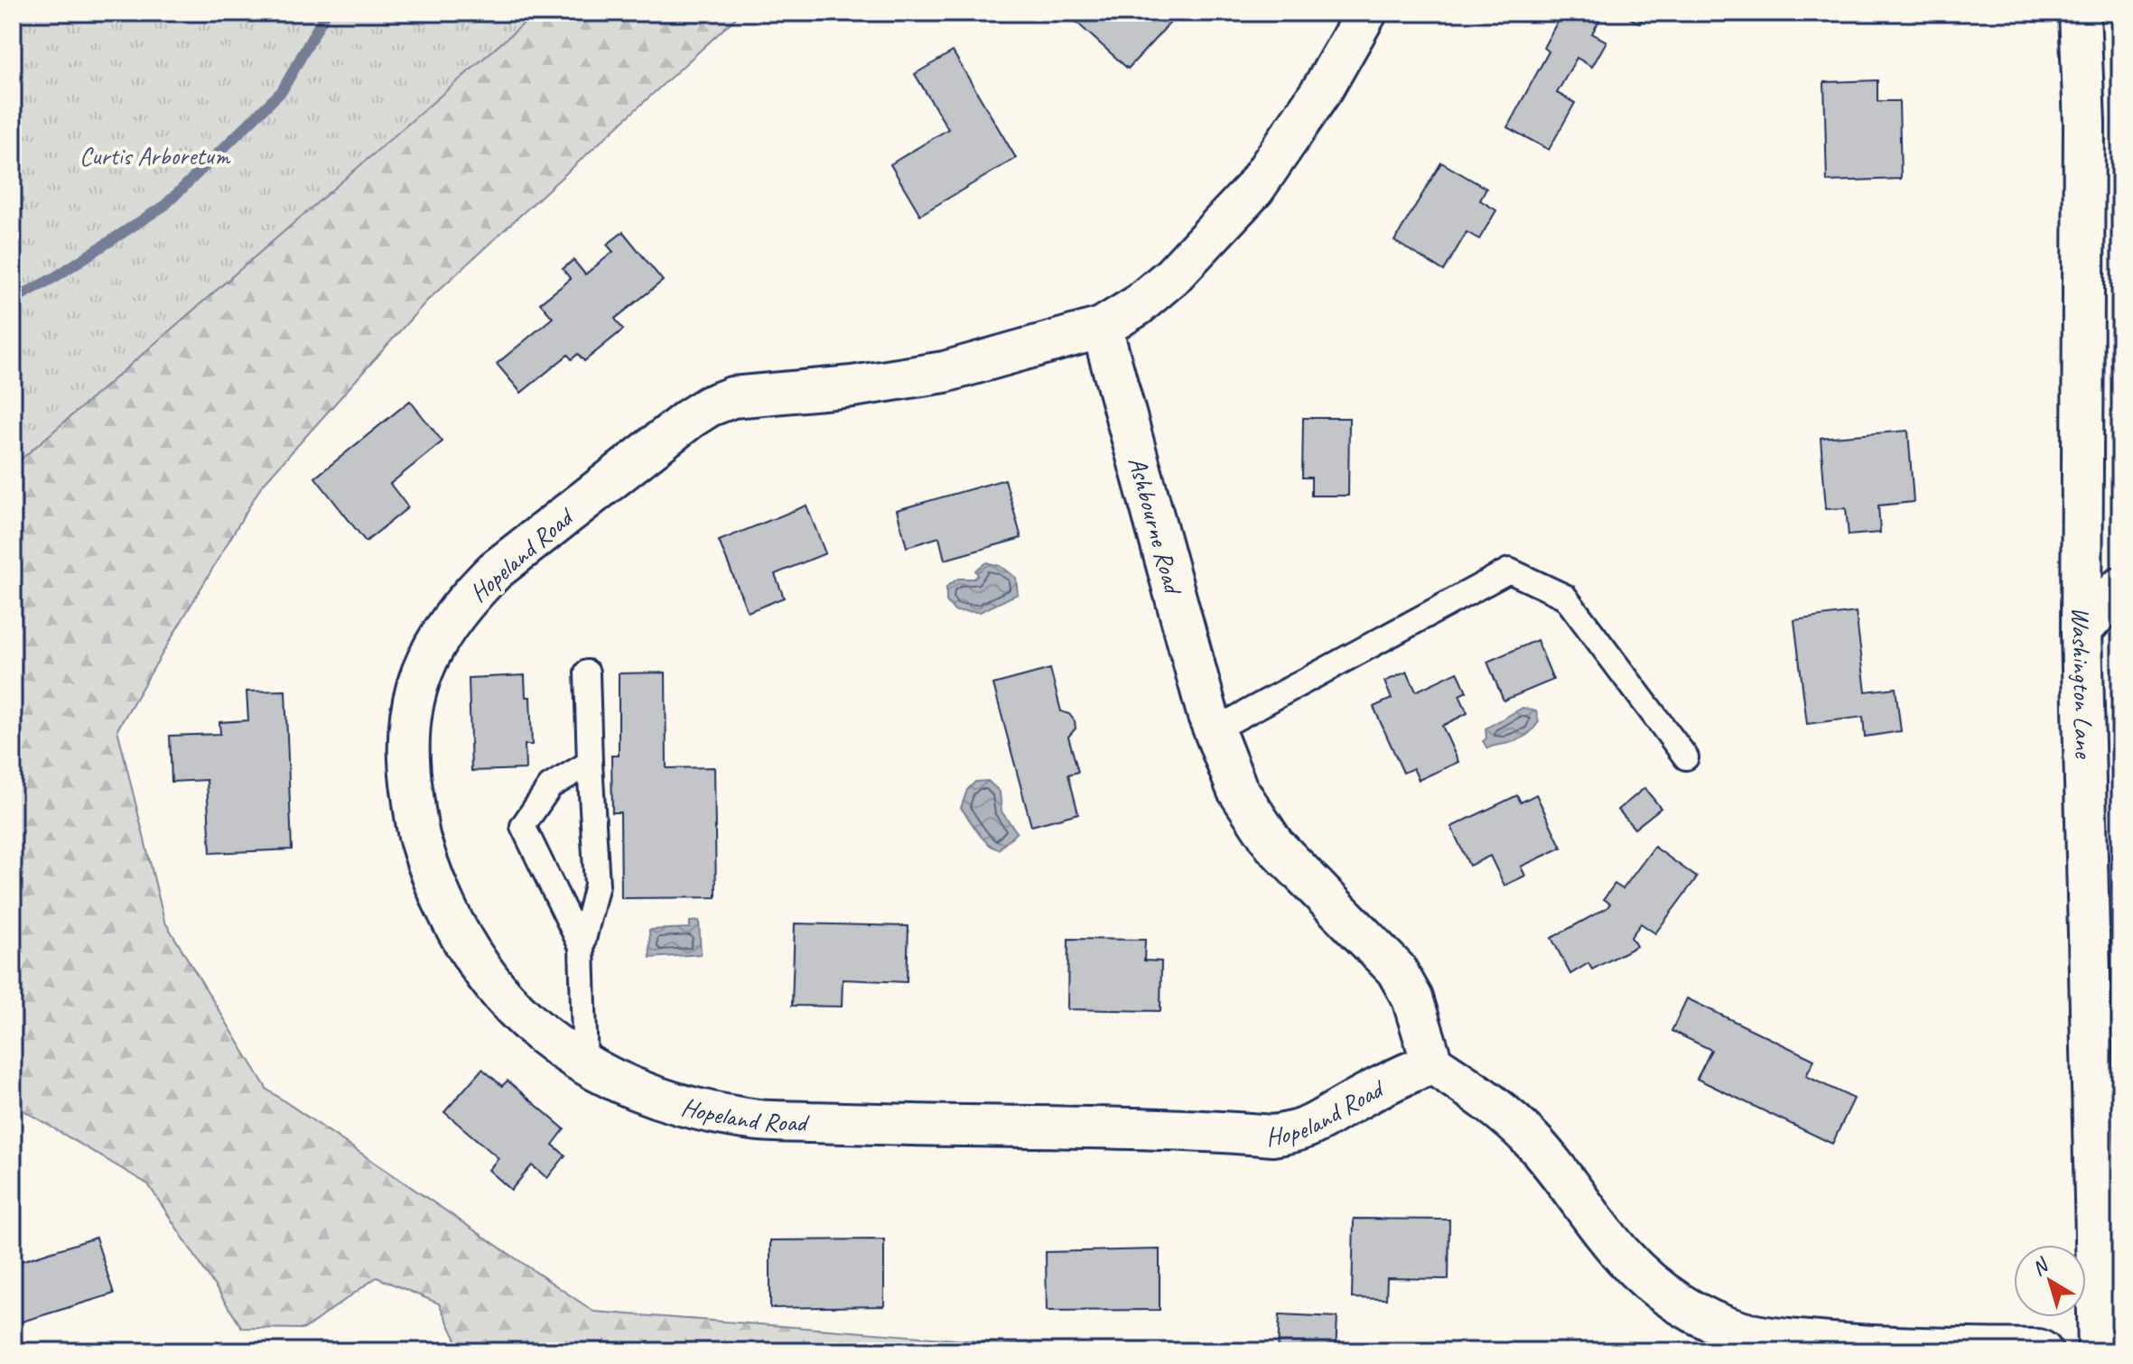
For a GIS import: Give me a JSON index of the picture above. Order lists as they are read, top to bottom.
{
  "streets": {
    "street": ["Ashbourne Road", "Hopeland Road", "Washington Lane"]
  },
  "crossings": [
    ["Ashbourne Road", "Hopeland Road"]
  ],
  "parks": ["Curtis Arboretum"],
  "north": "top left"
}
